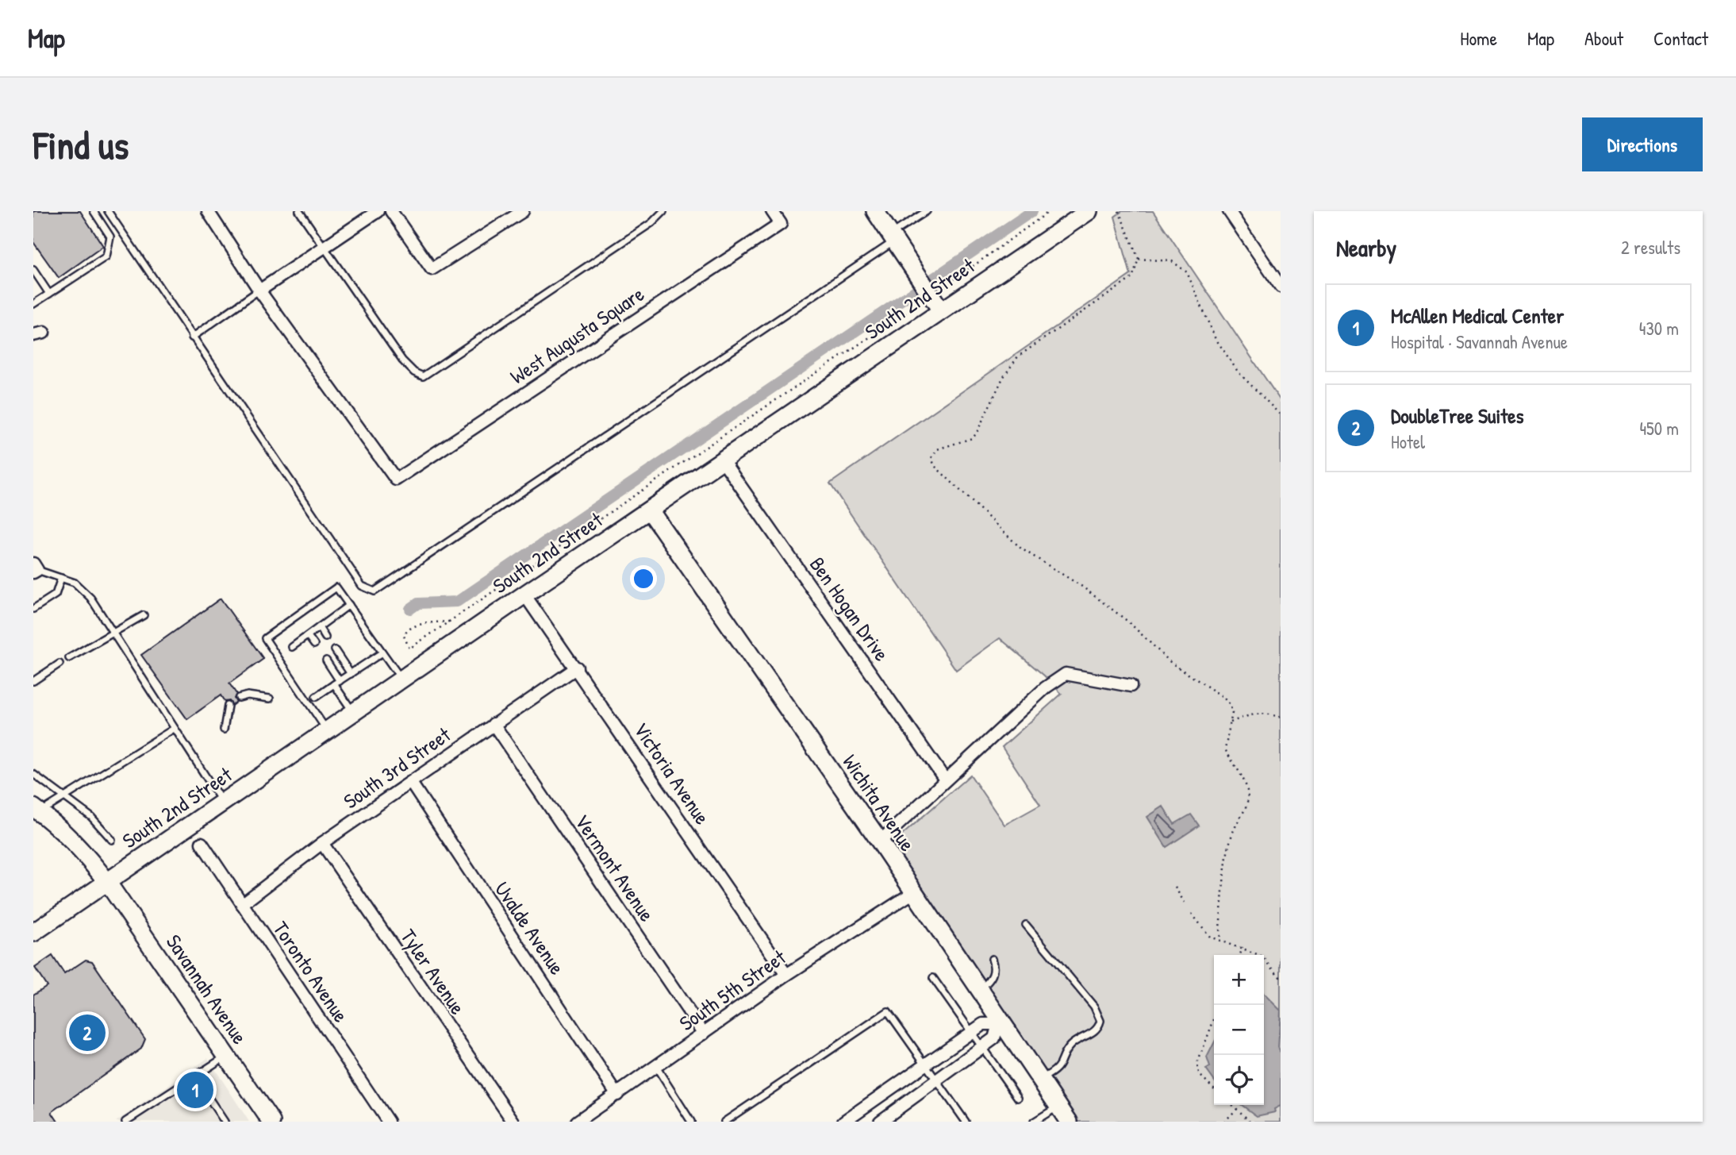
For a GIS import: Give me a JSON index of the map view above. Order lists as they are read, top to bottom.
{
  "streets": {
    "main road": ["South 2nd Street", "Wichita Avenue", "Savannah Avenue"],
    "street": [
      "West Augusta Square",
      "Ben Hogan Drive",
      "South 3rd Street",
      "Victoria Avenue",
      "Vermont Avenue",
      "Uvalde Avenue",
      "Toronto Avenue",
      "Tyler Avenue",
      "South 5th Street"
    ]
  },
  "crossings": [
    ["South 2nd Street", "Ben Hogan Drive"],
    ["South 2nd Street", "Victoria Avenue"],
    ["South 2nd Street", "Wichita Avenue"],
    ["South 2nd Street", "Savannah Avenue"],
    ["South 3rd Street", "Victoria Avenue"],
    ["South 3rd Street", "Vermont Avenue"],
    ["South 3rd Street", "Uvalde Avenue"],
    ["South 3rd Street", "Toronto Avenue"],
    ["South 3rd Street", "Tyler Avenue"],
    ["Victoria Avenue", "South 5th Street"],
    ["Wichita Avenue", "South 5th Street"],
    ["Vermont Avenue", "South 5th Street"],
    ["Uvalde Avenue", "South 5th Street"]
  ],
  "page": {
    "header": "Map",
    "nav": [
      "Home",
      "Map",
      "About",
      "Contact"
    ],
    "buttons": "Directions",
    "title": "Find us",
    "heading": ["Nearby", "2 results"],
    "list": [
      {
        "mark": "1",
        "name": "McAllen Medical Center",
        "note": "Hospital · Savannah Avenue",
        "value": "430 m"
      },
      {
        "mark": "2",
        "name": "DoubleTree Suites",
        "note": "Hotel",
        "value": "450 m"
      }
    ],
    "map_buttons": ["+", "−"],
    "pins": ["2", "1"]
  }
}
